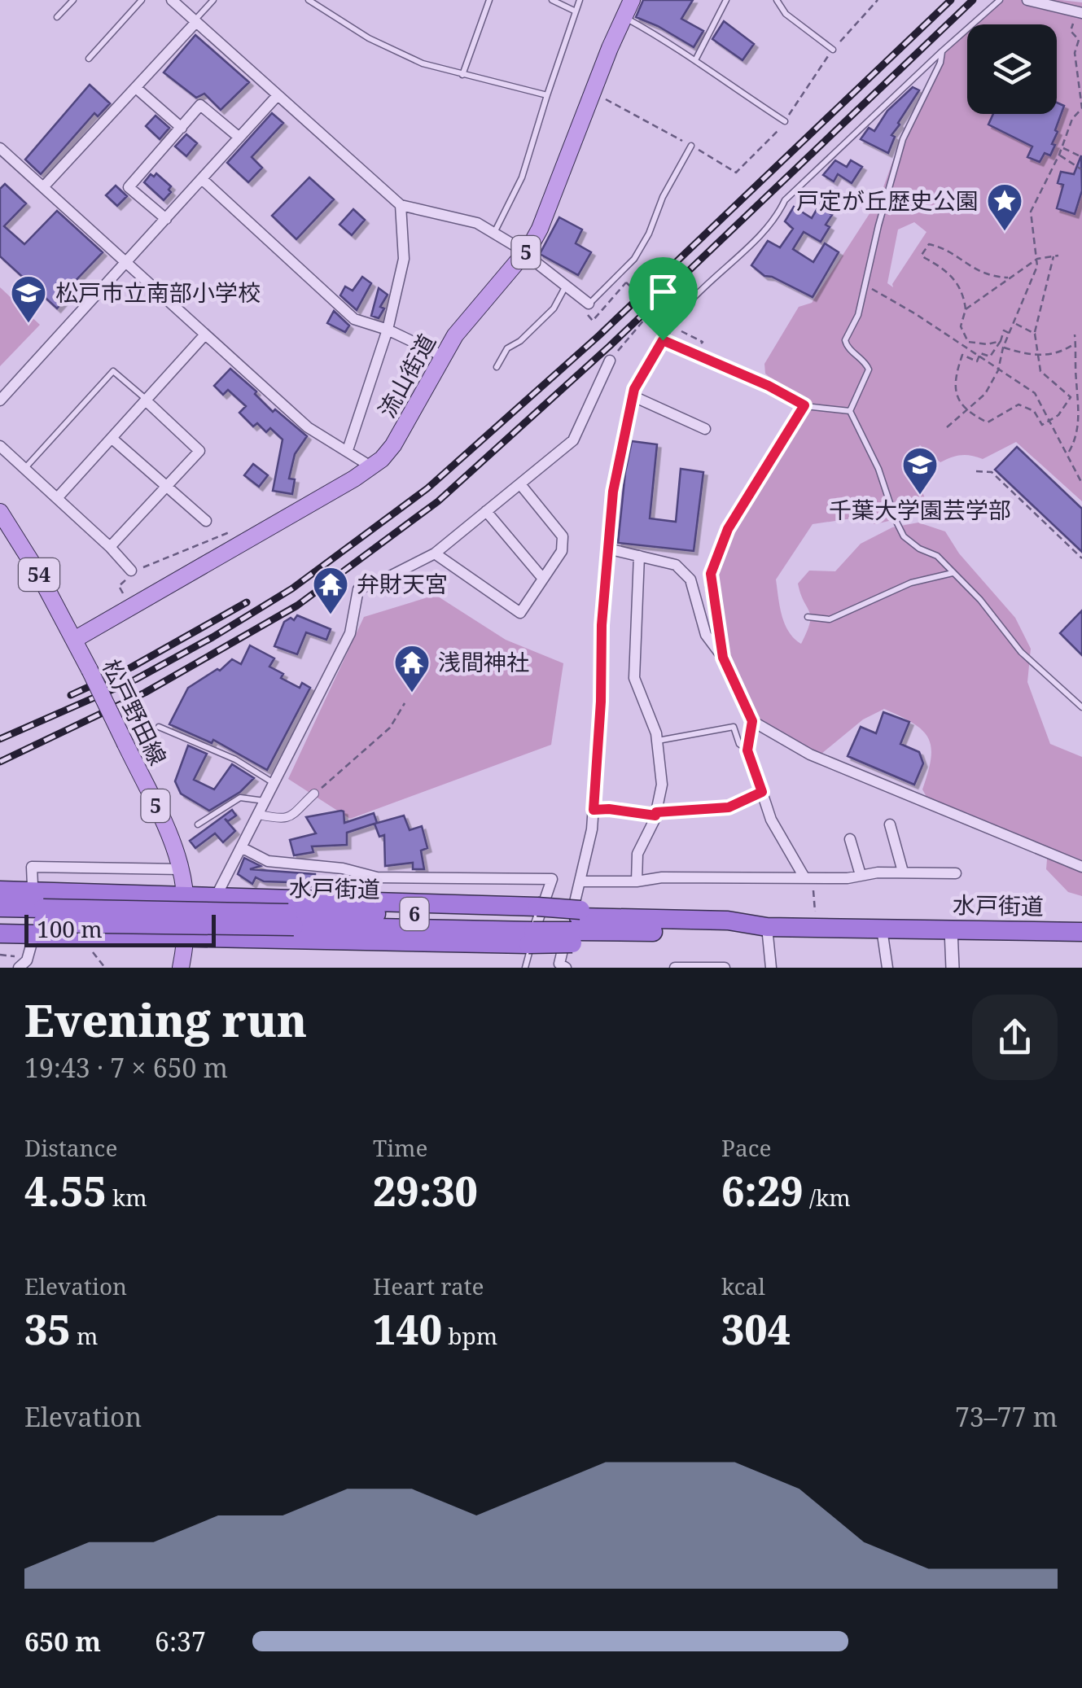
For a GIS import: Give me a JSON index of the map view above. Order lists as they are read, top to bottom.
{
  "streets": {
    "highway": ["水戸街道", "6"],
    "main road": [
      "5",
      "流山街道",
      "54",
      "松戸野田線"
    ]
  },
  "crossings": [
    ["流山街道", "54"],
    ["流山街道", "松戸野田線"],
    ["54", "松戸野田線"]
  ],
  "places": {
    "place": ["戸定が丘歴史公園"],
    "school or university": ["松戸市立南部小学校", "千葉大学園芸学部"],
    "temple": ["弁財天宮", "浅間神社"]
  },
  "scale_bar": "100 m",
  "page": {
    "scale": "100 m",
    "heading": ["Evening run", "19:43 · 7 × 650 m"],
    "stats": [
      ["Distance", "4.55 km"],
      ["Time", "29:30"],
      ["Pace", "6:29 /km"],
      ["Elevation", "35 m"],
      ["Heart rate", "140 bpm"],
      ["kcal", "304"]
    ],
    "chart": ["Elevation", "73–77 m"],
    "list": [
      {
        "name": "650 m",
        "note": "6:37"
      }
    ]
  }
}
